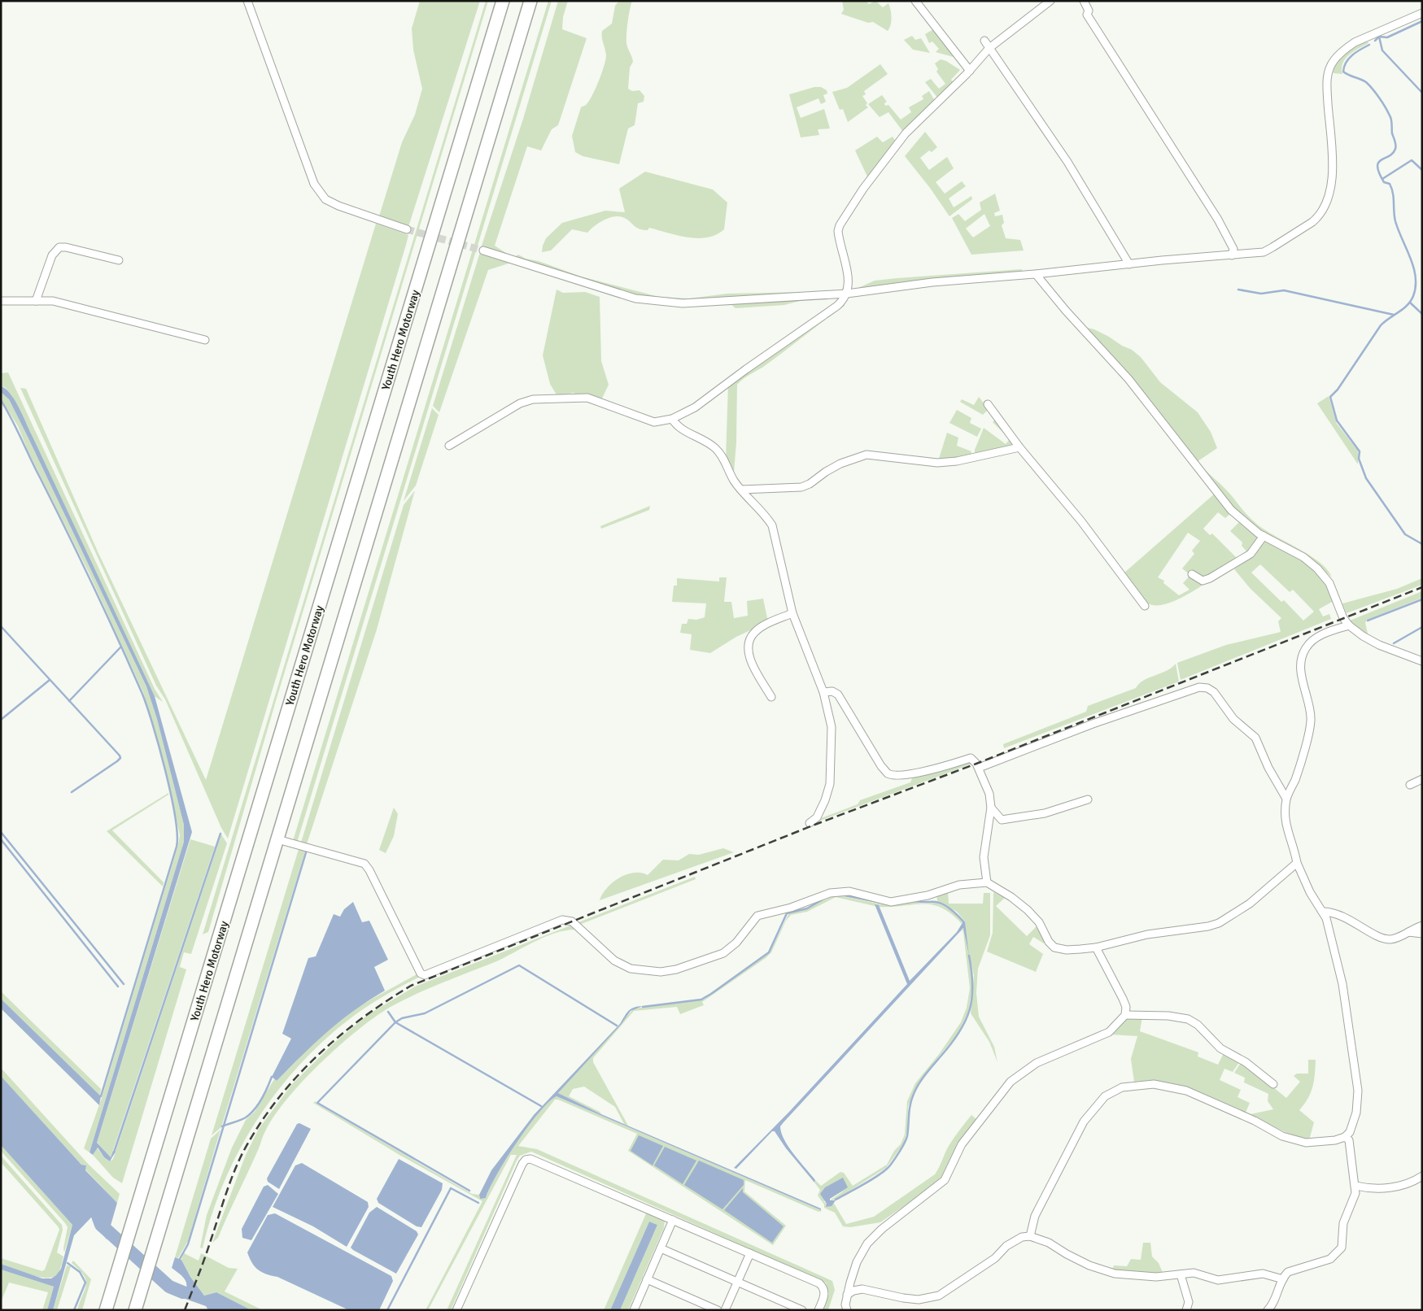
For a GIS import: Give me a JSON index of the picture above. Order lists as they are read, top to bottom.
{
  "streets": {
    "highway": ["Youth Hero Motorway"]
  }
}
